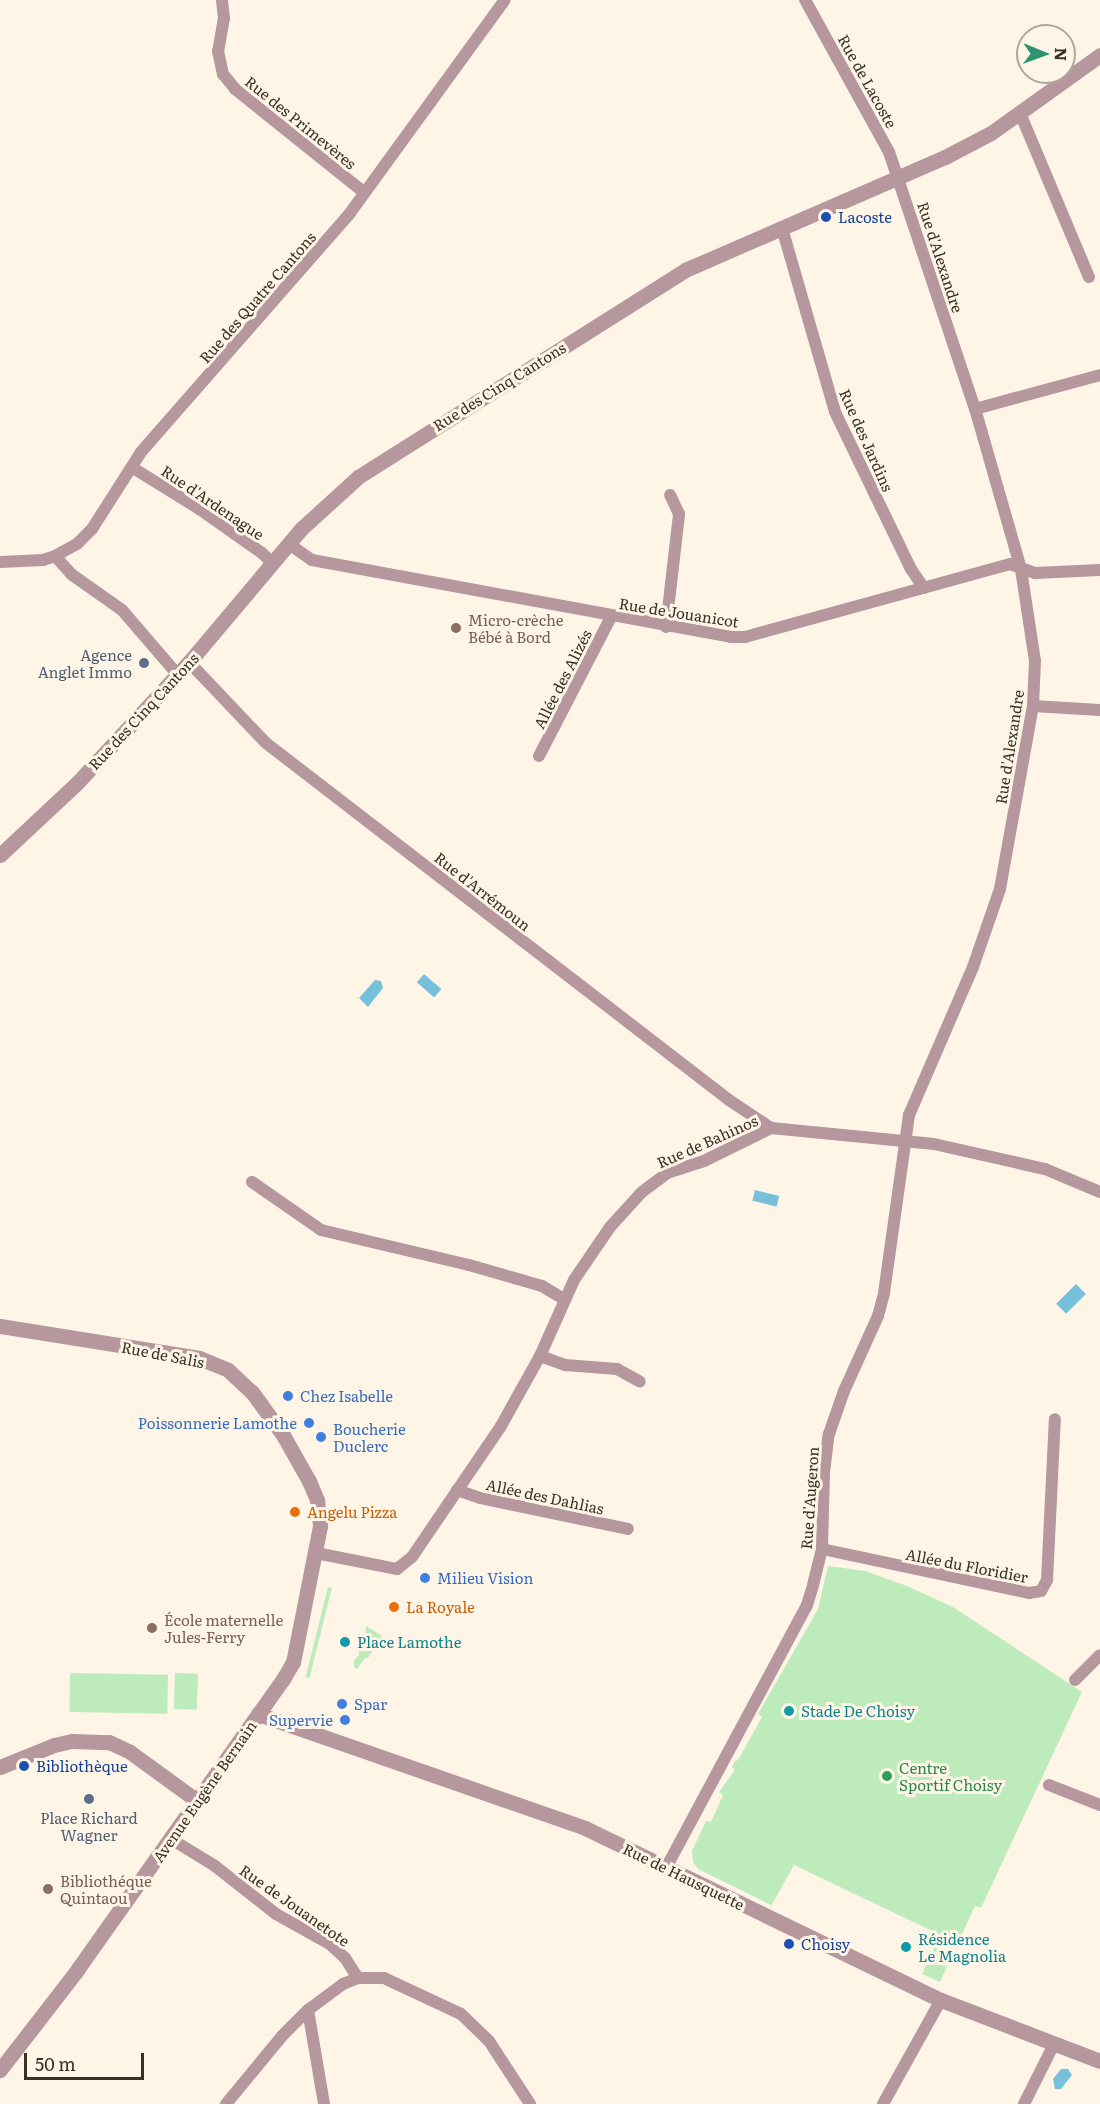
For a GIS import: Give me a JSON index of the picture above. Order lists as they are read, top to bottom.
{
  "streets": {
    "street": [
      "Rue de Lacoste",
      "Rue des Primevères",
      "Rue d'Alexandre",
      "Rue des Quatre Cantons",
      "Rue des Cinq Cantons",
      "Rue des Jardins",
      "Rue d'Ardenague",
      "Rue de Jouanicot",
      "Allée des Alizés",
      "Rue d'Arrémoun",
      "Rue de Bahinos",
      "Rue de Salis",
      "Allée des Dahlias",
      "Rue d'Augeron",
      "Allée du Floridier",
      "Avenue Eugène Bernain",
      "Rue de Hausquette",
      "Rue de Jouanetote"
    ]
  },
  "crossings": [
    ["Rue de Lacoste", "Rue d'Alexandre"],
    ["Rue de Lacoste", "Rue des Cinq Cantons"],
    ["Rue des Primevères", "Rue des Quatre Cantons"],
    ["Rue d'Alexandre", "Rue des Cinq Cantons"],
    ["Rue d'Alexandre", "Rue de Jouanicot"],
    ["Rue d'Alexandre", "Rue de Bahinos"],
    ["Rue d'Alexandre", "Rue d'Augeron"],
    ["Rue des Quatre Cantons", "Rue d'Ardenague"],
    ["Rue des Cinq Cantons", "Rue des Jardins"],
    ["Rue des Cinq Cantons", "Rue d'Ardenague"],
    ["Rue des Cinq Cantons", "Rue de Jouanicot"],
    ["Rue des Cinq Cantons", "Rue d'Arrémoun"],
    ["Rue des Jardins", "Rue de Jouanicot"],
    ["Rue de Jouanicot", "Allée des Alizés"],
    ["Rue d'Arrémoun", "Rue de Bahinos"],
    ["Rue de Bahinos", "Rue de Salis"],
    ["Rue de Bahinos", "Allée des Dahlias"],
    ["Rue de Bahinos", "Rue d'Augeron"],
    ["Rue de Salis", "Avenue Eugène Bernain"],
    ["Rue de Salis", "Rue de Hausquette"],
    ["Rue d'Augeron", "Allée du Floridier"],
    ["Rue d'Augeron", "Rue de Hausquette"],
    ["Avenue Eugène Bernain", "Rue de Hausquette"],
    ["Avenue Eugène Bernain", "Rue de Jouanetote"]
  ],
  "places": [
    "Lacoste",
    "Micro-crèche Bébé à Bord",
    "Agence Anglet Immo",
    "Chez Isabelle",
    "Poissonnerie Lamothe",
    "Boucherie Duclerc",
    "Angelu Pizza",
    "Milieu Vision",
    "La Royale",
    "École maternelle Jules-Ferry",
    "Place Lamothe",
    "Spar",
    "Stade De Choisy",
    "Supervie",
    "Bibliothèque",
    "Centre Sportif Choisy",
    "Place Richard Wagner",
    "Bibliothéque Quintaou",
    "Choisy",
    "Résidence Le Magnolia"
  ],
  "scale_bar": "50 m",
  "north": "right"
}
